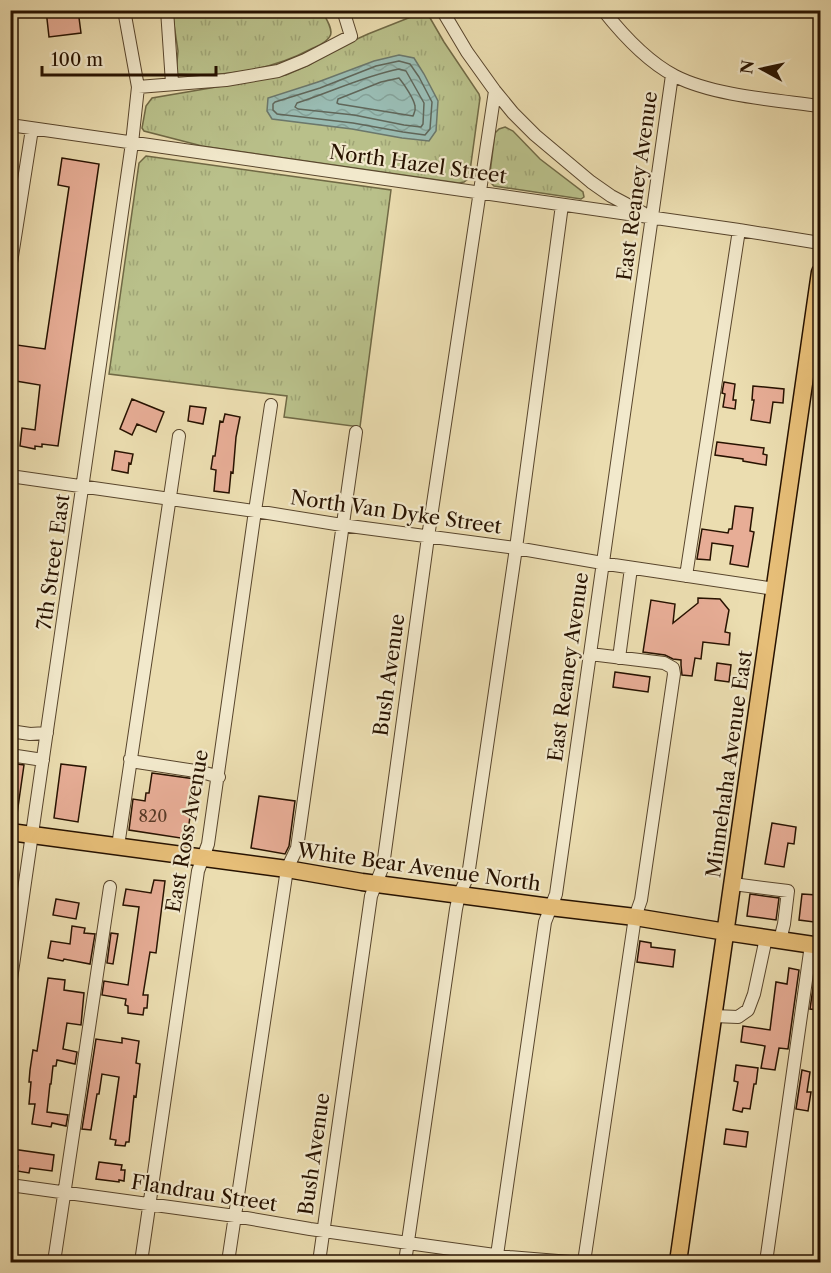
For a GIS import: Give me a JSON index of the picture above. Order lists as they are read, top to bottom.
{
  "streets": {
    "main road": ["Minnehaha Avenue East", "White Bear Avenue North"],
    "street": [
      "North Hazel Street",
      "East Reaney Avenue",
      "North Van Dyke Street",
      "7th Street East",
      "Bush Avenue",
      "East Ross Avenue",
      "Flandrau Street"
    ]
  },
  "crossings": [
    ["North Hazel Street", "East Reaney Avenue"],
    ["North Hazel Street", "7th Street East"],
    ["North Hazel Street", "Bush Avenue"],
    ["East Reaney Avenue", "North Van Dyke Street"],
    ["East Reaney Avenue", "White Bear Avenue North"],
    ["East Reaney Avenue", "Flandrau Street"],
    ["North Van Dyke Street", "7th Street East"],
    ["North Van Dyke Street", "Bush Avenue"],
    ["North Van Dyke Street", "Minnehaha Avenue East"],
    ["North Van Dyke Street", "East Ross Avenue"],
    ["7th Street East", "White Bear Avenue North"],
    ["Bush Avenue", "White Bear Avenue North"],
    ["Bush Avenue", "Flandrau Street"],
    ["Minnehaha Avenue East", "White Bear Avenue North"],
    ["East Ross Avenue", "White Bear Avenue North"],
    ["East Ross Avenue", "Flandrau Street"]
  ],
  "house_numbers": ["820"],
  "scale_bar": "100 m",
  "north": "left"
}
